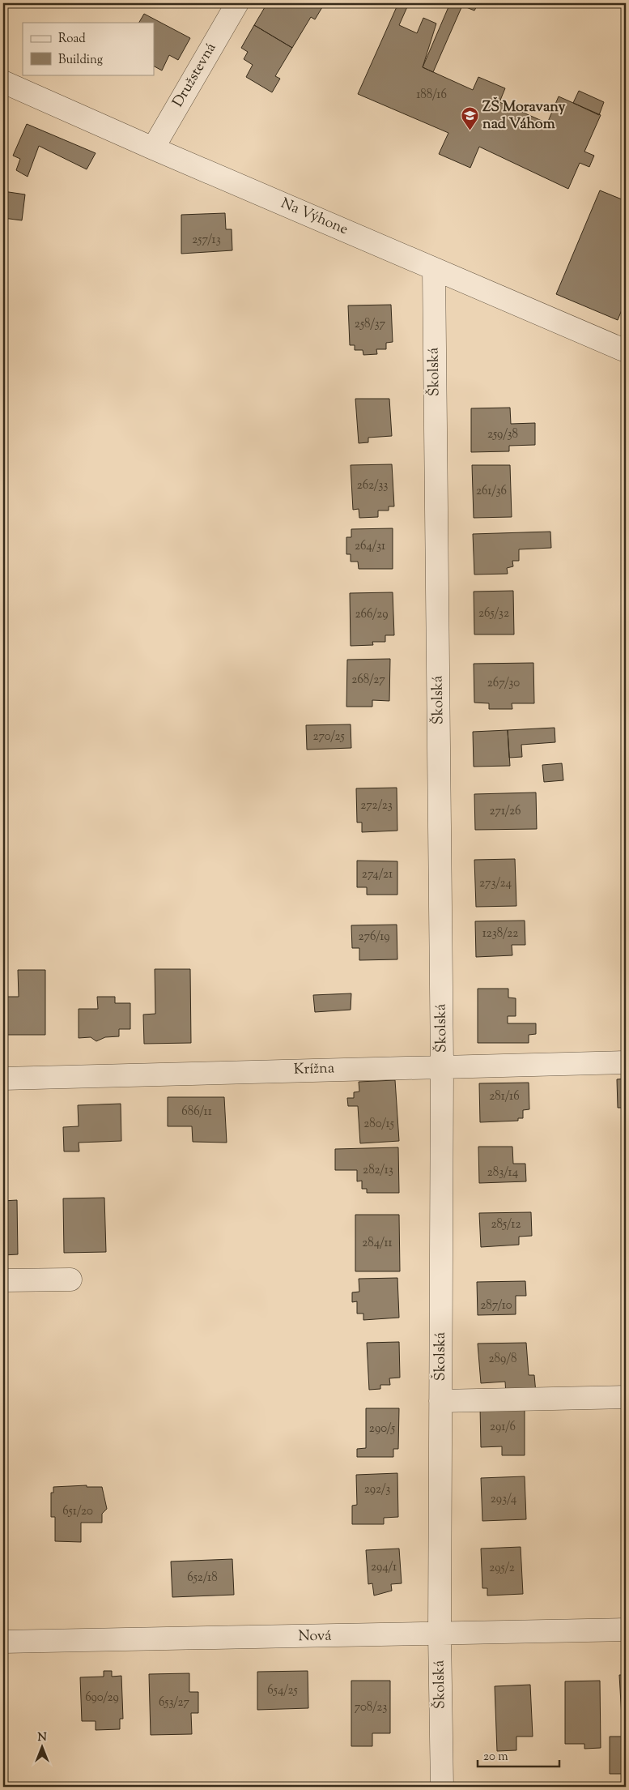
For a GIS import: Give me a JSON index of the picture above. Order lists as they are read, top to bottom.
{
  "streets": {
    "street": [
      "Družstevná",
      "Na Výhone",
      "Školská",
      "Krížna",
      "Nová"
    ]
  },
  "crossings": [
    ["Družstevná", "Na Výhone"],
    ["Na Výhone", "Školská"],
    ["Školská", "Krížna"],
    ["Školská", "Nová"]
  ],
  "places": {
    "school or university": ["ZŠ Moravany nad Váhom"]
  },
  "house_numbers": [
    "188/16",
    "257/13",
    "258/37",
    "259/38",
    "262/33",
    "261/36",
    "264/31",
    "265/32",
    "266/29",
    "268/27",
    "267/30",
    "270/25",
    "272/23",
    "271/26",
    "274/21",
    "273/24",
    "1238/22",
    "276/19",
    "281/16",
    "686/11",
    "280/15",
    "282/13",
    "283/14",
    "285/12",
    "284/11",
    "287/10",
    "289/8",
    "291/6",
    "290/5",
    "292/3",
    "293/4",
    "651/20",
    "294/1",
    "295/2",
    "652/18",
    "654/25",
    "690/29",
    "653/27",
    "708/23"
  ],
  "legend": ["Road", "Building"],
  "scale_bar": "20 m",
  "north": "top"
}
